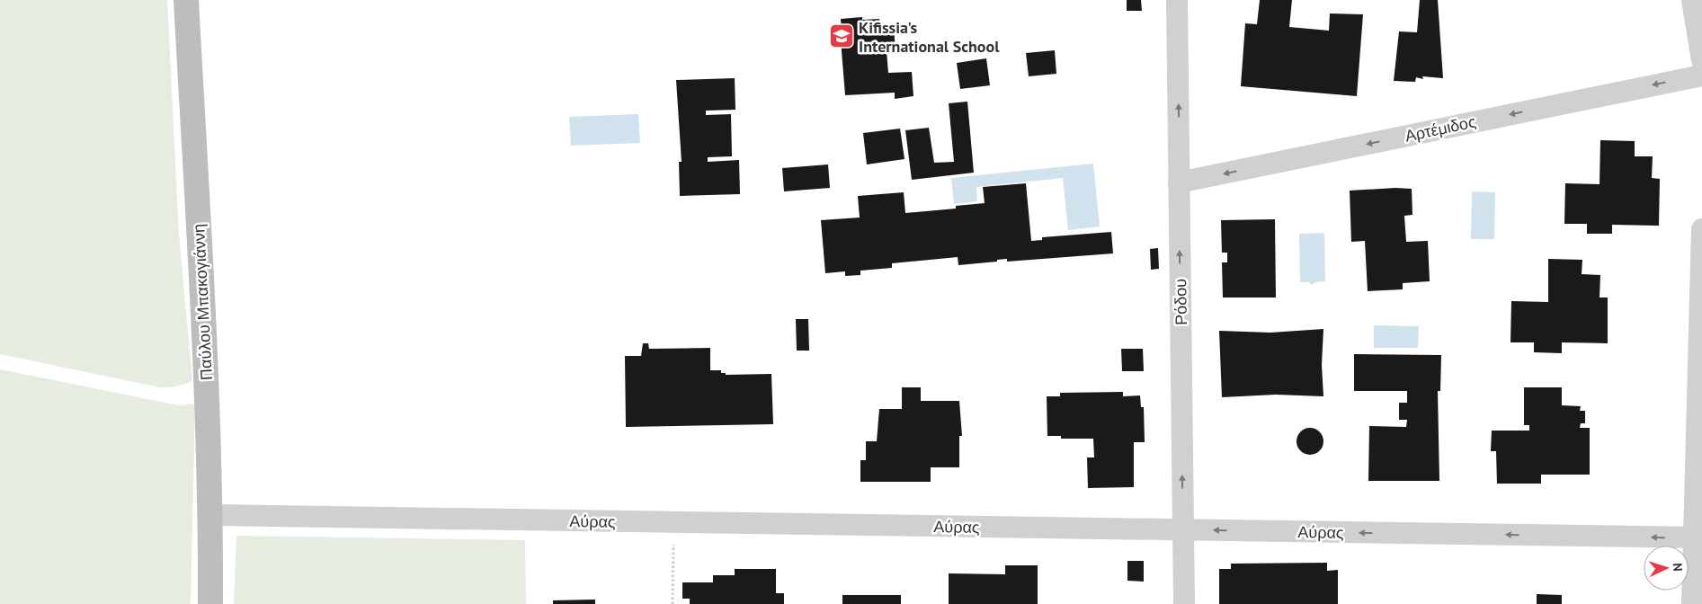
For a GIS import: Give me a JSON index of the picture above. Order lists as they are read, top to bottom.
{
  "streets": {
    "main road": ["Παύλου Μπακογιάννη"],
    "street": ["Αρτέμιδος", "Ρόδου", "Αύρας"]
  },
  "crossings": [
    ["Αρτέμιδος", "Ρόδου"],
    ["Παύλου Μπακογιάννη", "Αύρας"],
    ["Ρόδου", "Αύρας"]
  ],
  "one_way": ["Αρτέμιδος", "Ρόδου"],
  "places": {
    "school or university": ["Kifissia's International School"]
  },
  "north": "right"
}
